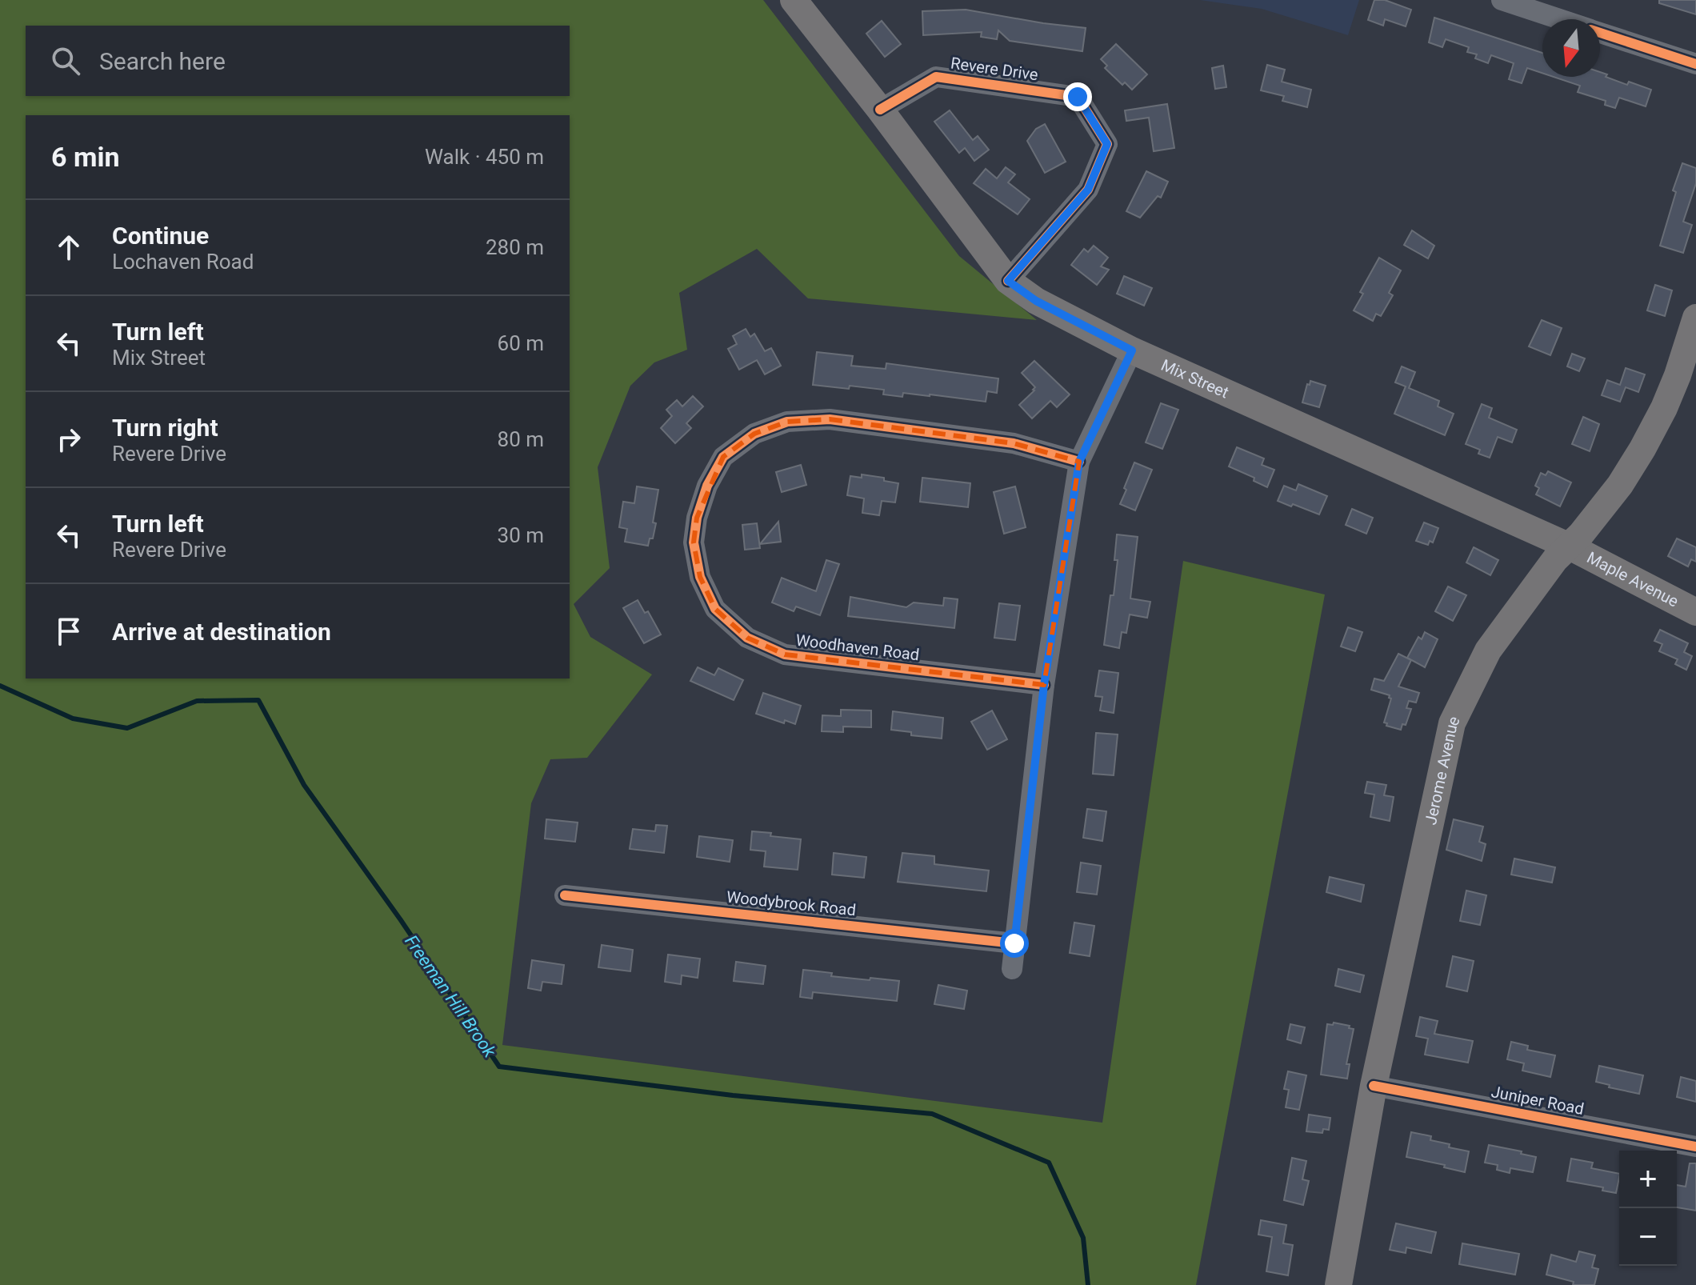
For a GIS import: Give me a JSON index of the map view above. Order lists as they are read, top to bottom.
{
  "streets": {
    "main road": ["Mix Street", "Maple Avenue", "Jerome Avenue"],
    "street": [
      "Revere Drive",
      "Woodhaven Road",
      "Woodybrook Road",
      "Juniper Road"
    ]
  },
  "crossings": [
    ["Revere Drive", "Mix Street"],
    ["Mix Street", "Maple Avenue"],
    ["Mix Street", "Jerome Avenue"],
    ["Maple Avenue", "Jerome Avenue"],
    ["Jerome Avenue", "Juniper Road"]
  ],
  "water": ["Freeman Hill Brook"],
  "north": "bottom",
  "page": {
    "search": "Search here",
    "heading": ["6 min", "Walk · 450 m"],
    "list": [
      ["Continue", "Lochaven Road", "280 m"],
      ["Turn left", "Mix Street", "60 m"],
      ["Turn right", "Revere Drive", "80 m"],
      ["Turn left", "Revere Drive", "30 m"],
      "Arrive at destination"
    ],
    "map_buttons": ["+", "−"]
  }
}
